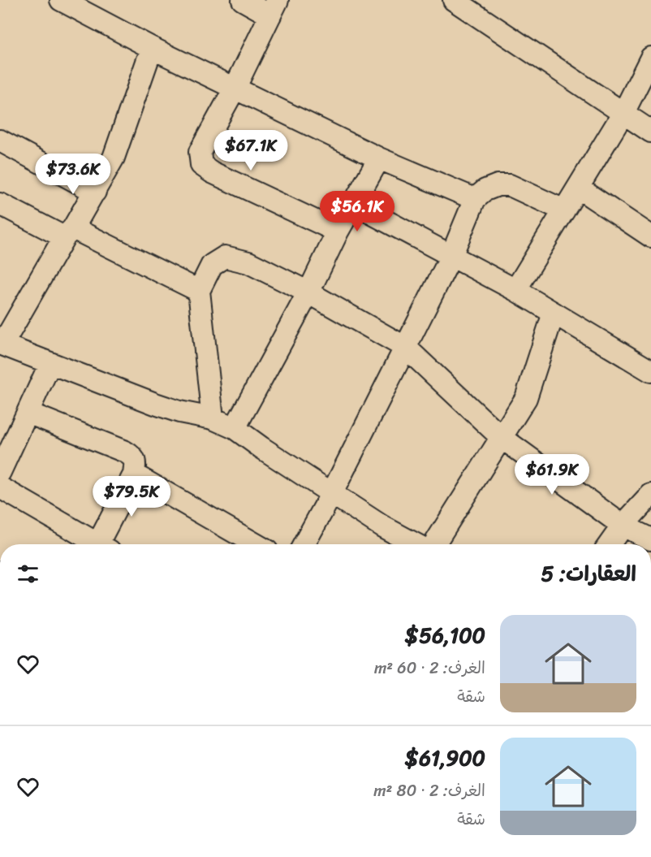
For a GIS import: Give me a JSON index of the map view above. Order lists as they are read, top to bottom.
{
  "page": {
    "price": [
      "$67.1K",
      "$73.6K",
      "$56.1K",
      "$61.9K",
      "$79.5K"
    ],
    "heading": "العقارات: 5",
    "list": [
      {
        "name": "$56,100",
        "note": "الغرف: 2 · 60 m² · شقة"
      },
      {
        "name": "$61,900",
        "note": "الغرف: 2 · 80 m² · شقة"
      }
    ]
  }
}
